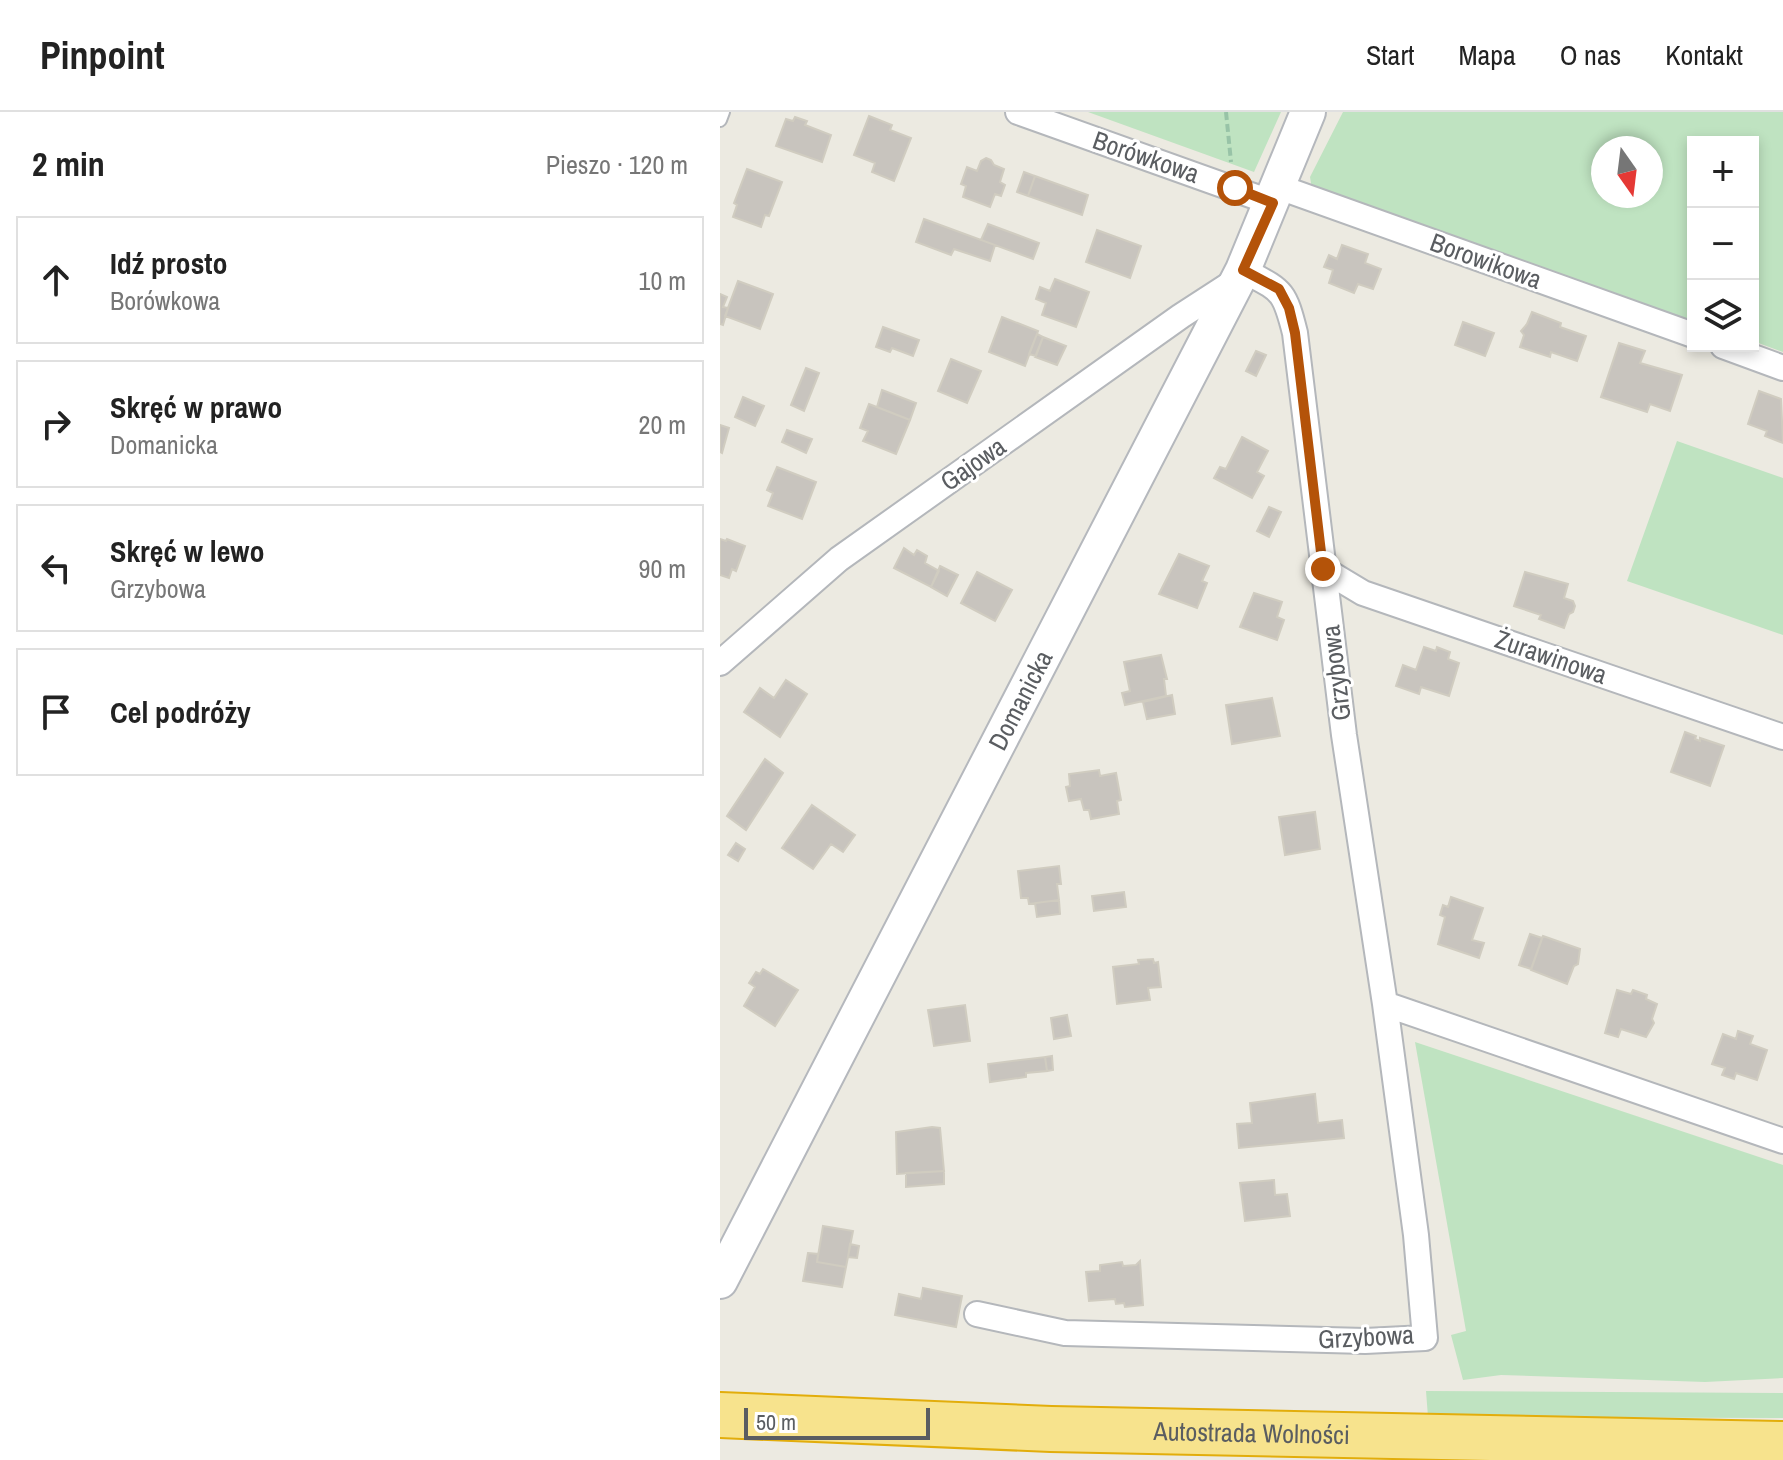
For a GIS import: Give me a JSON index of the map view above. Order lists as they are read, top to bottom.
{
  "streets": {
    "highway": ["Autostrada Wolności"],
    "street": [
      "Borówkowa",
      "Borowikowa",
      "Gajowa",
      "Żurawinowa",
      "Grzybowa",
      "Domanicka"
    ]
  },
  "crossings": [
    ["Borówkowa", "Borowikowa"],
    ["Borówkowa", "Domanicka"],
    ["Borowikowa", "Domanicka"],
    ["Gajowa", "Grzybowa"],
    ["Gajowa", "Domanicka"],
    ["Żurawinowa", "Grzybowa"],
    ["Grzybowa", "Domanicka"]
  ],
  "scale_bar": "50 m",
  "north": "bottom",
  "page": {
    "header": "Pinpoint",
    "nav": [
      "Start",
      "Mapa",
      "O nas",
      "Kontakt"
    ],
    "heading": ["2 min", "Pieszo · 120 m"],
    "map_buttons": ["+", "−"],
    "list": [
      ["Idź prosto", "Borówkowa", "10 m"],
      ["Skręć w prawo", "Domanicka", "20 m"],
      ["Skręć w lewo", "Grzybowa", "90 m"],
      "Cel podróży"
    ],
    "scale": "50 m"
  }
}
